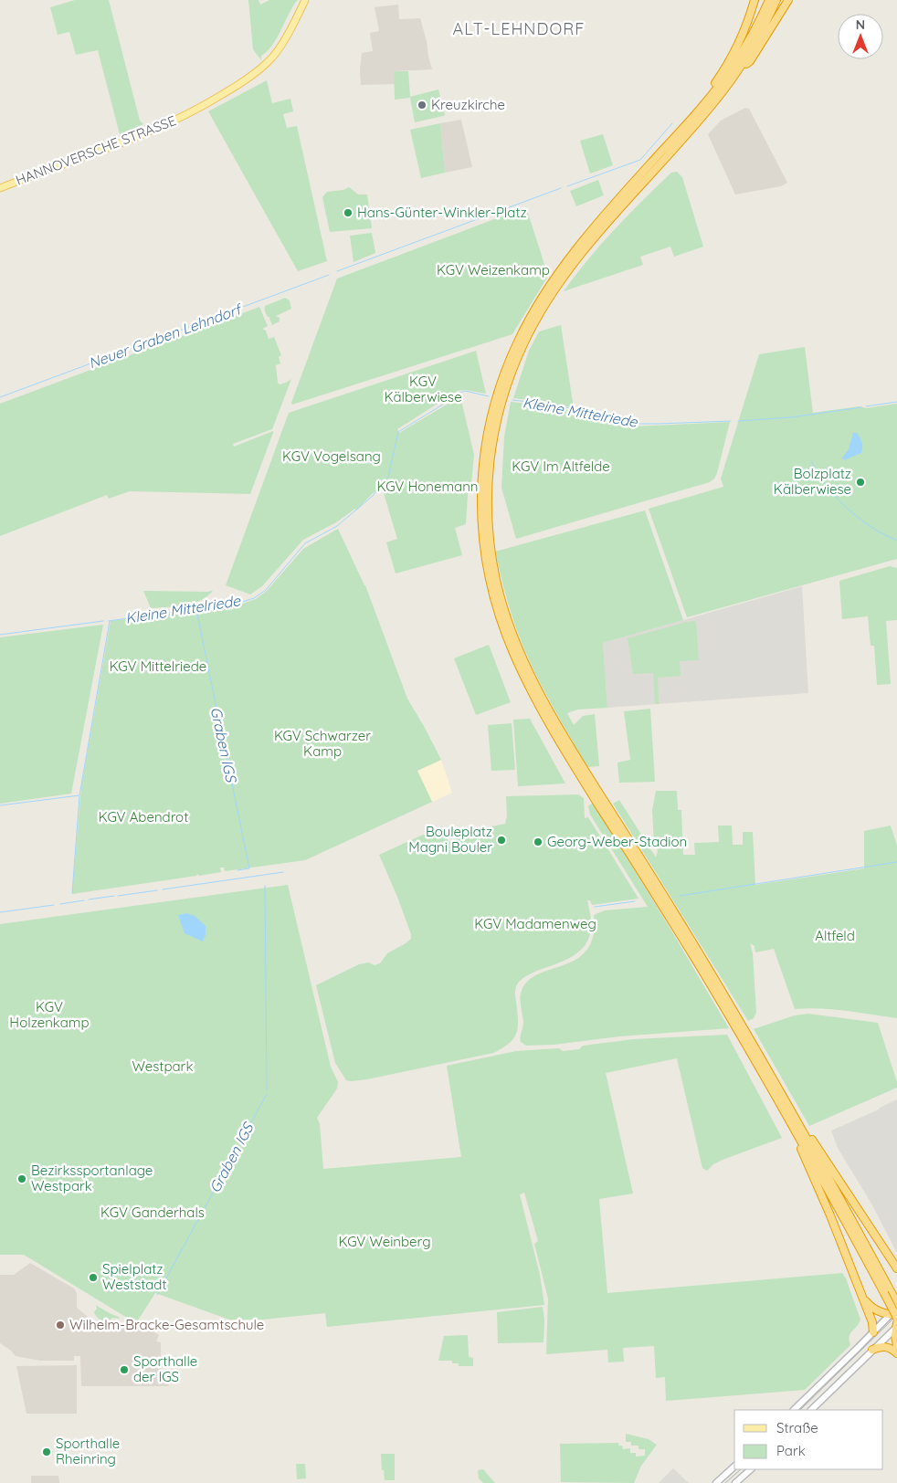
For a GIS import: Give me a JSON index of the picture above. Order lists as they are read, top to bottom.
{
  "streets": {
    "main road": ["HANNOVERSCHE STRASSE"]
  },
  "districts": ["ALT-LEHNDORF"],
  "water": ["Neuer Graben Lehndorf", "Kleine Mittelriede", "Graben IGS"],
  "parks": [
    "KGV Weizenkamp",
    "KGV Kälberwiese",
    "KGV Vogelsang",
    "KGV Im Altfelde",
    "KGV Honemann",
    "KGV Mittelriede",
    "KGV Schwarzer Kamp",
    "KGV Abendrot",
    "KGV Madamenweg",
    "Altfeld",
    "KGV Holzenkamp",
    "Westpark",
    "KGV Ganderhals",
    "KGV Weinberg"
  ],
  "places": [
    "Kreuzkirche",
    "Hans-Günter-Winkler-Platz",
    "Bolzplatz Kälberwiese",
    "Bouleplatz Magni Bouler",
    "Georg-Weber-Stadion",
    "Bezirkssportanlage Westpark",
    "Spielplatz Weststadt",
    "Wilhelm-Bracke-Gesamtschule",
    "Sporthalle der IGS",
    "Sporthalle Rheinring"
  ],
  "legend": ["Straße", "Park"],
  "north": "top"
}
